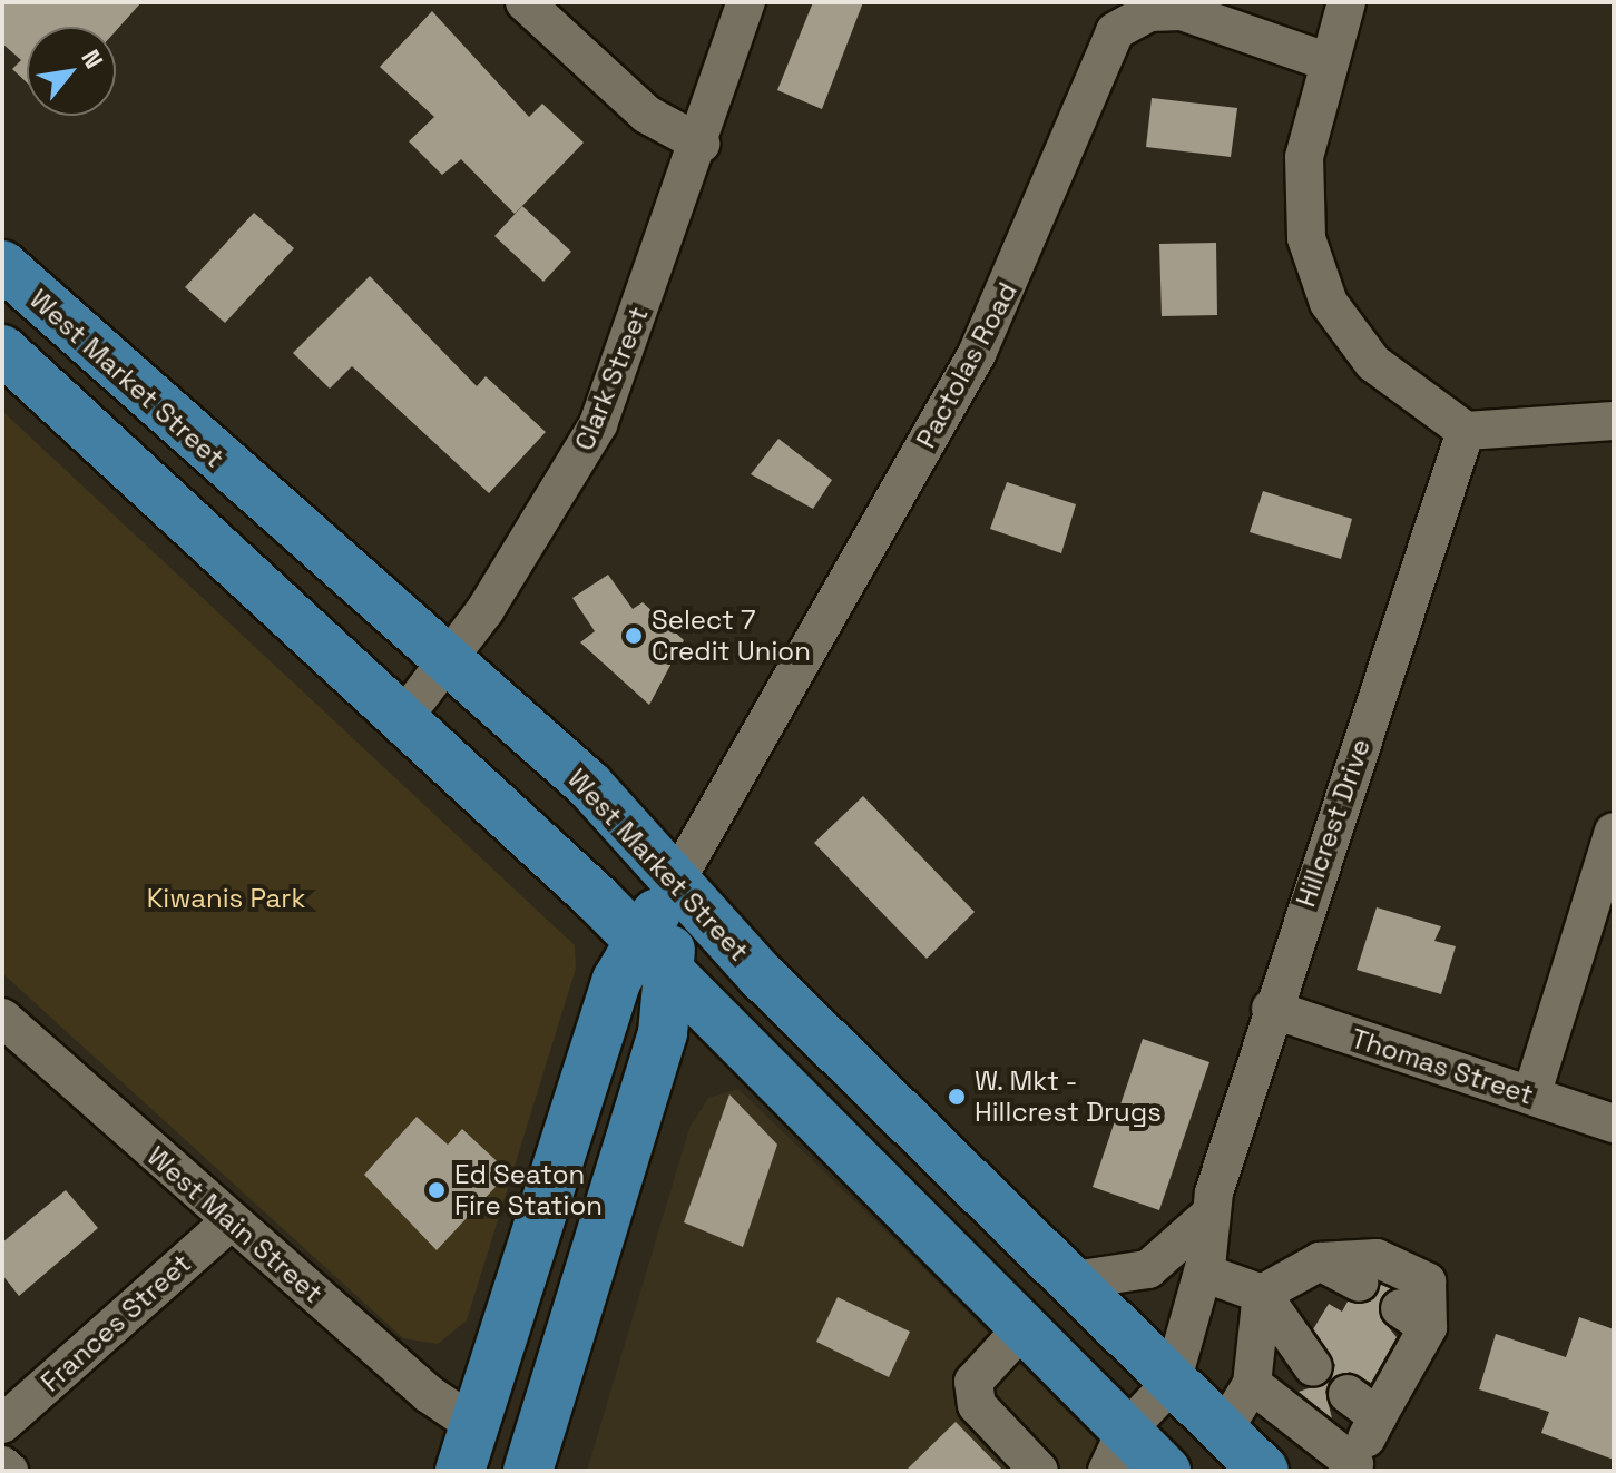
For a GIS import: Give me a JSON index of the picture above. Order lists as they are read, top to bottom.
{
  "streets": {
    "main road": ["West Market Street"],
    "street": [
      "Pactolas Road",
      "Clark Street",
      "Hillcrest Drive",
      "Thomas Street",
      "West Main Street",
      "Frances Street"
    ]
  },
  "crossings": [
    ["Pactolas Road", "West Market Street"],
    ["West Market Street", "Clark Street"],
    ["West Market Street", "Hillcrest Drive"],
    ["Hillcrest Drive", "Thomas Street"],
    ["West Main Street", "Frances Street"]
  ],
  "parks": ["Kiwanis Park"],
  "places": ["Select 7 Credit Union", "W. Mkt - Hillcrest Drugs", "Ed Seaton Fire Station"],
  "north": "top right"
}
